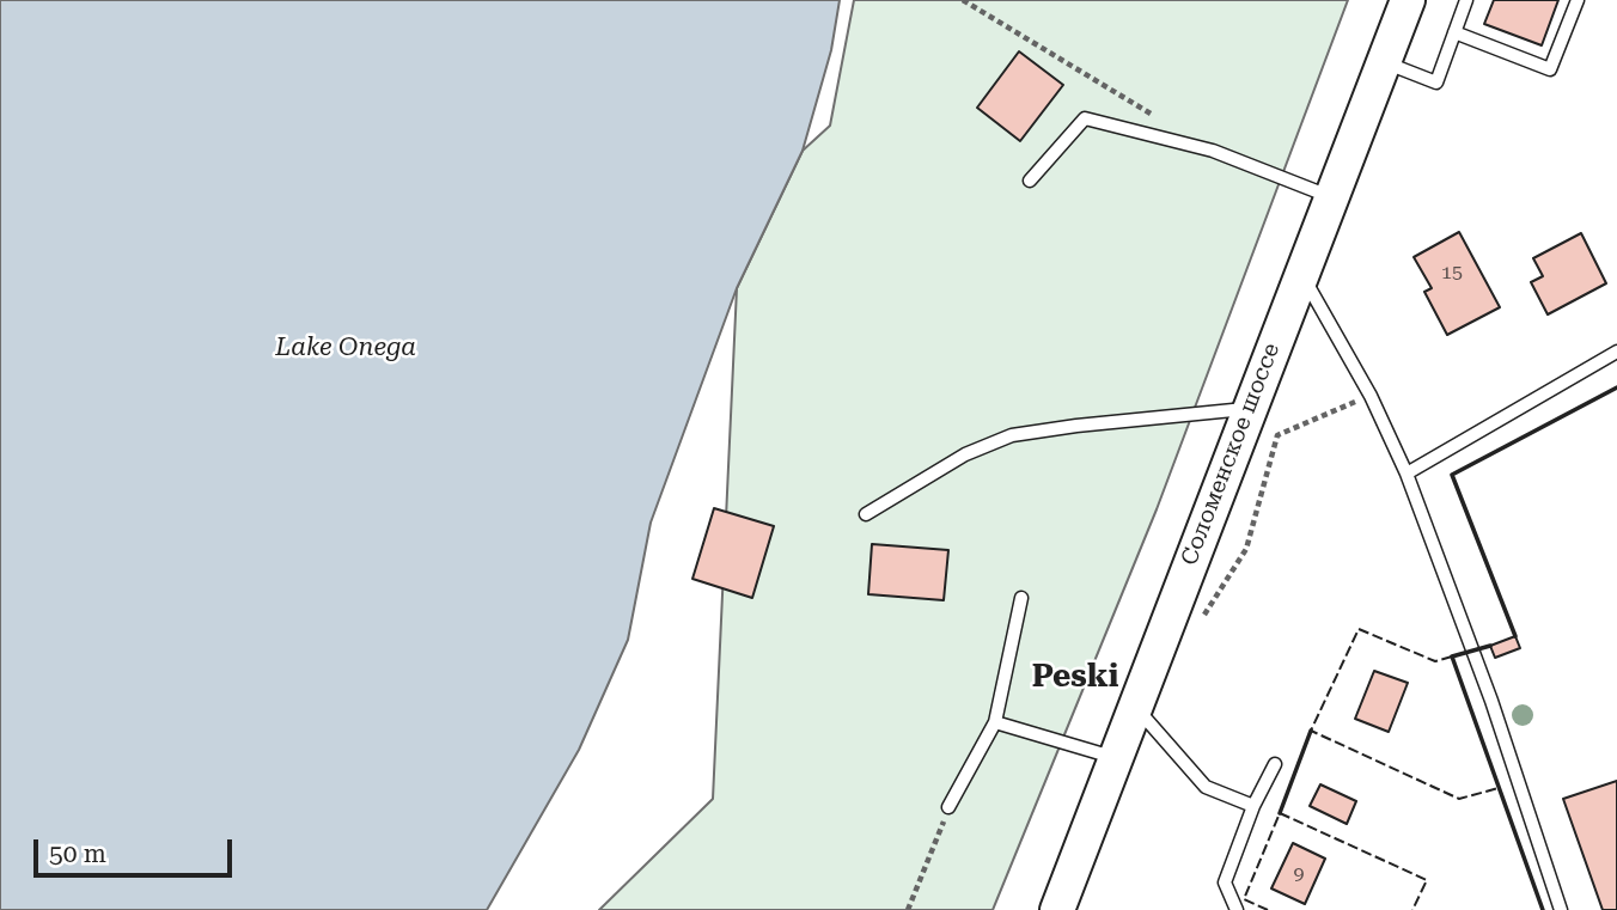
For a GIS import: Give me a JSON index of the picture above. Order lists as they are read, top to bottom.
{
  "streets": {
    "main road": ["Соломенское шоссе"]
  },
  "districts": ["Peski"],
  "water": ["Lake Onega"],
  "house_numbers": ["15", "9"],
  "scale_bar": "50 m"
}
